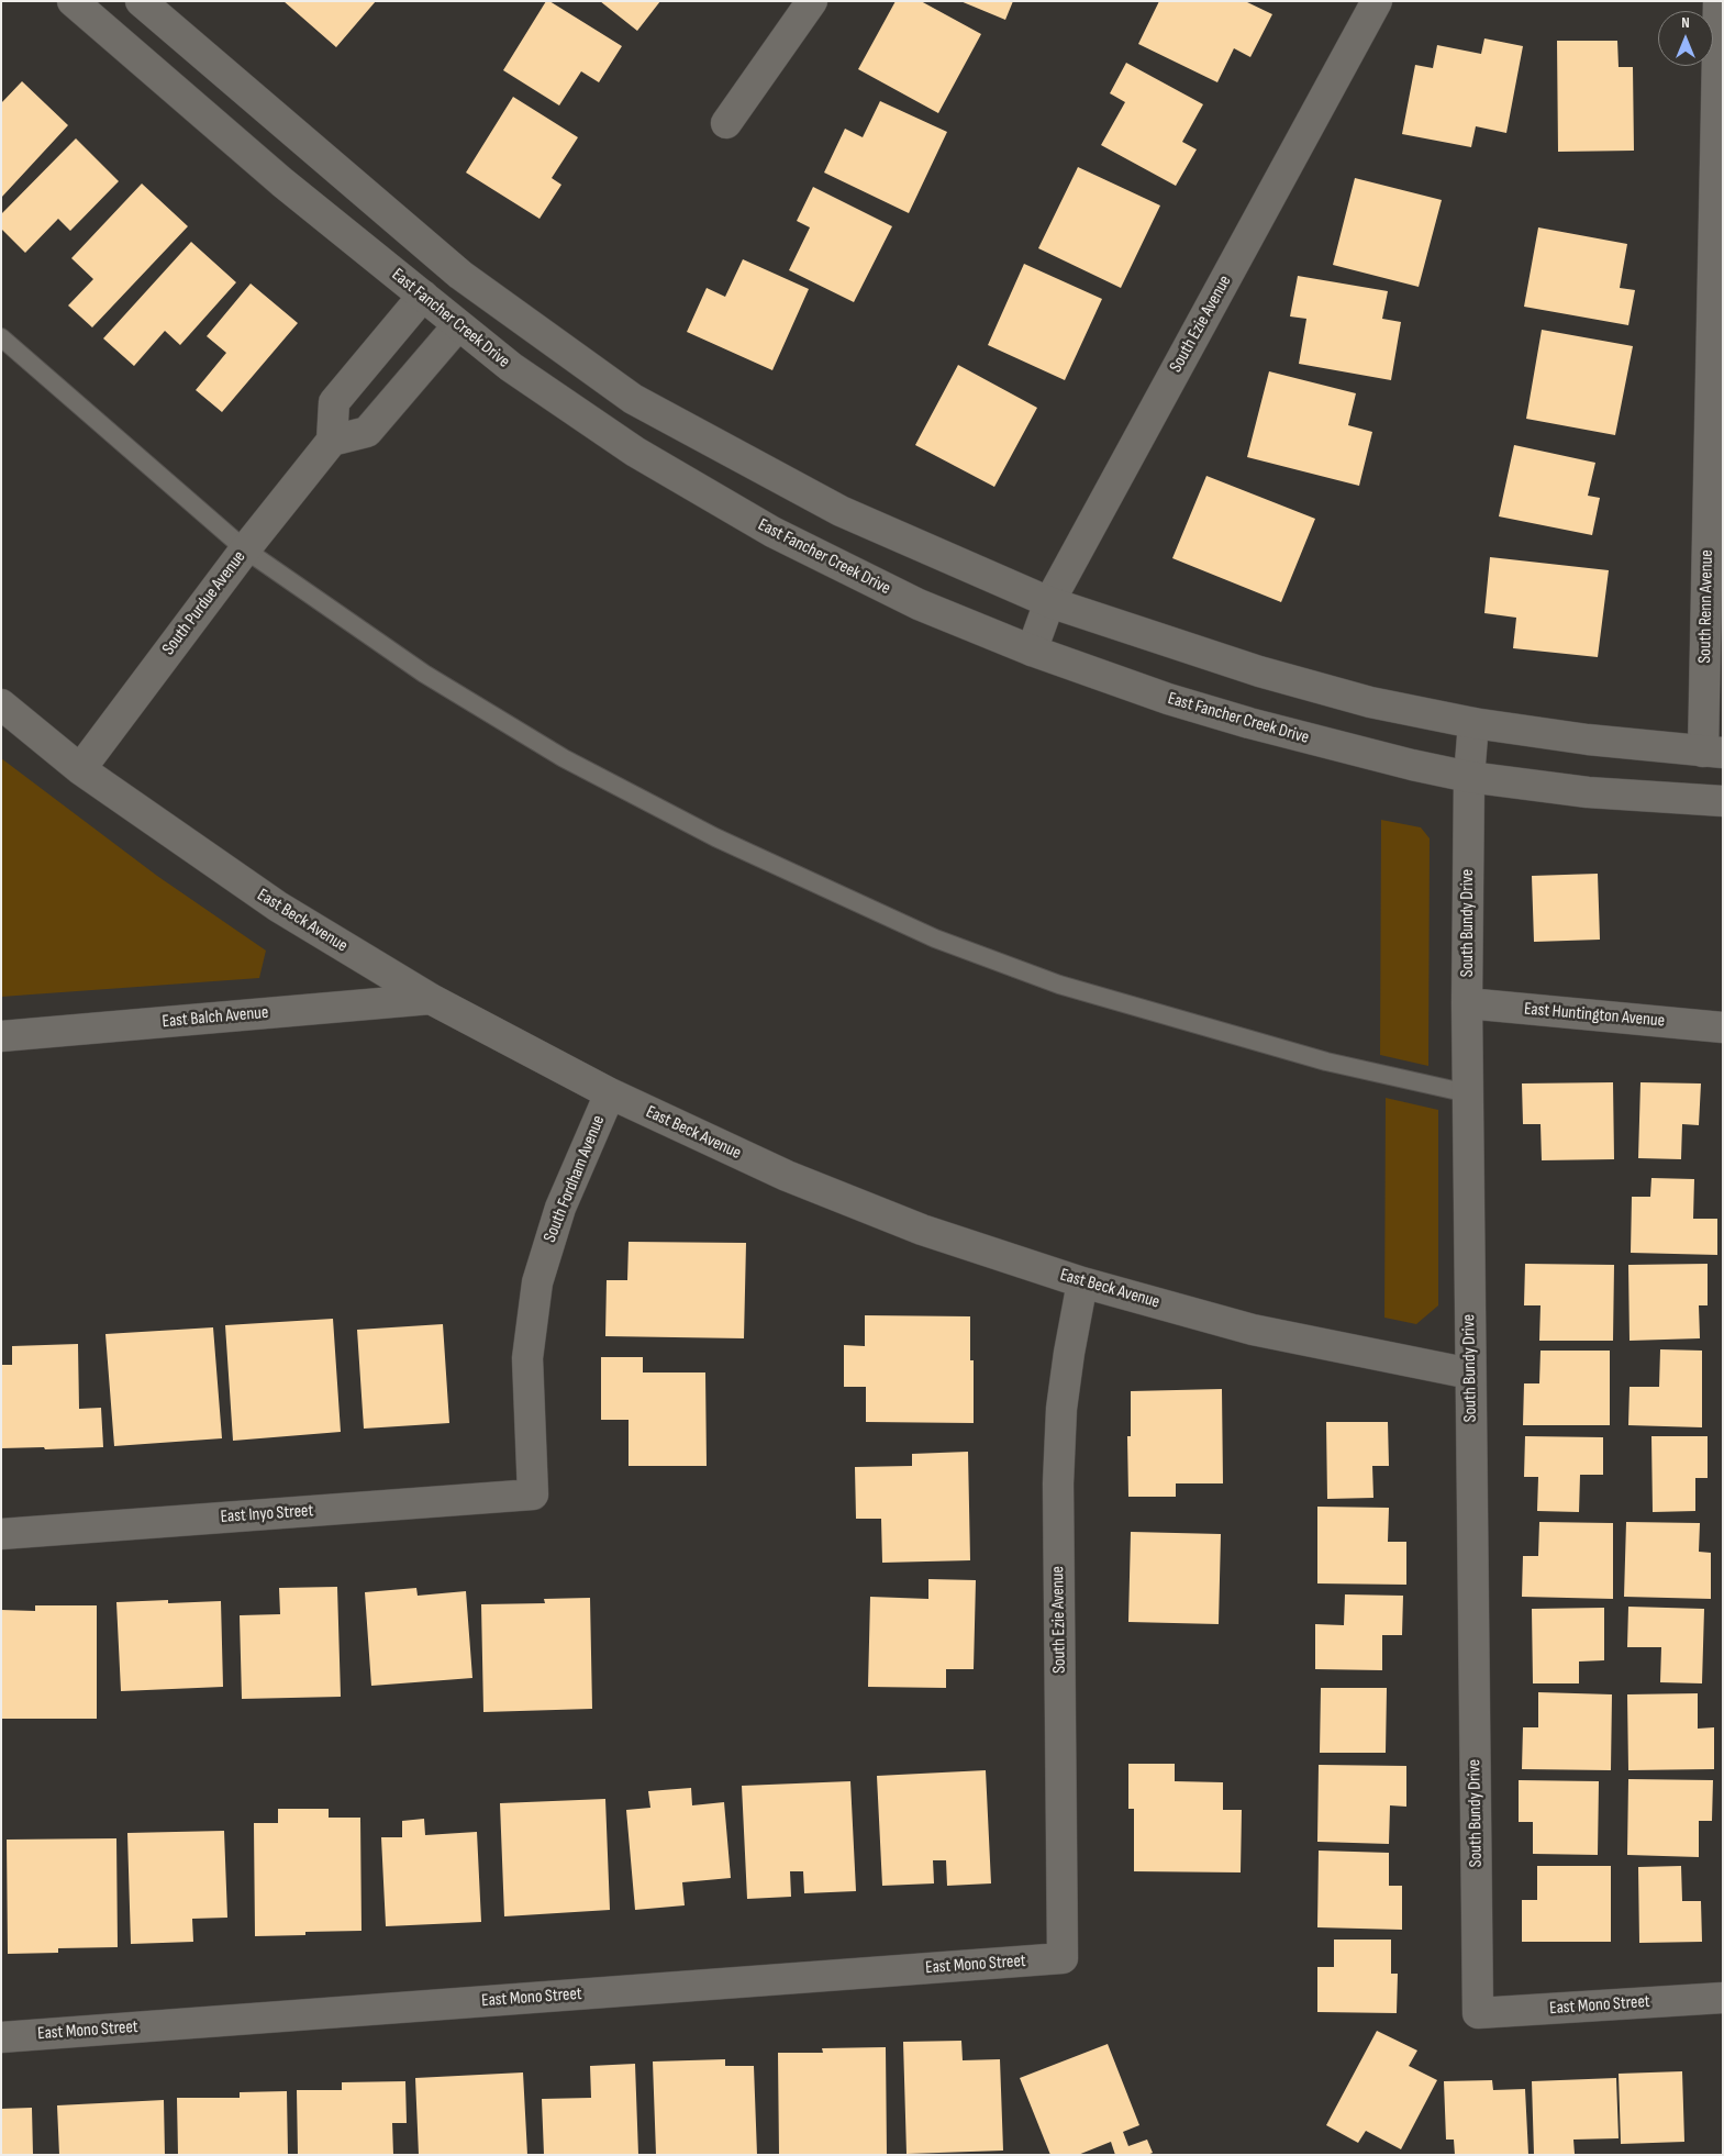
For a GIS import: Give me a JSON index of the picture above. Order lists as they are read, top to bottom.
{
  "streets": {
    "street": [
      "East Fancher Creek Drive",
      "South Ezie Avenue",
      "South Purdue Avenue",
      "South Renn Avenue",
      "East Beck Avenue",
      "South Bundy Drive",
      "East Huntington Avenue",
      "East Balch Avenue",
      "South Fordham Avenue",
      "East Inyo Street",
      "East Mono Street"
    ]
  },
  "crossings": [
    ["East Fancher Creek Drive", "South Ezie Avenue"],
    ["East Fancher Creek Drive", "South Bundy Drive"],
    ["South Ezie Avenue", "East Beck Avenue"],
    ["South Ezie Avenue", "East Mono Street"],
    ["South Purdue Avenue", "East Beck Avenue"],
    ["East Beck Avenue", "South Bundy Drive"],
    ["East Beck Avenue", "East Balch Avenue"],
    ["East Beck Avenue", "South Fordham Avenue"],
    ["South Bundy Drive", "East Huntington Avenue"],
    ["South Bundy Drive", "East Mono Street"],
    ["South Fordham Avenue", "East Inyo Street"]
  ],
  "north": "top"
}
